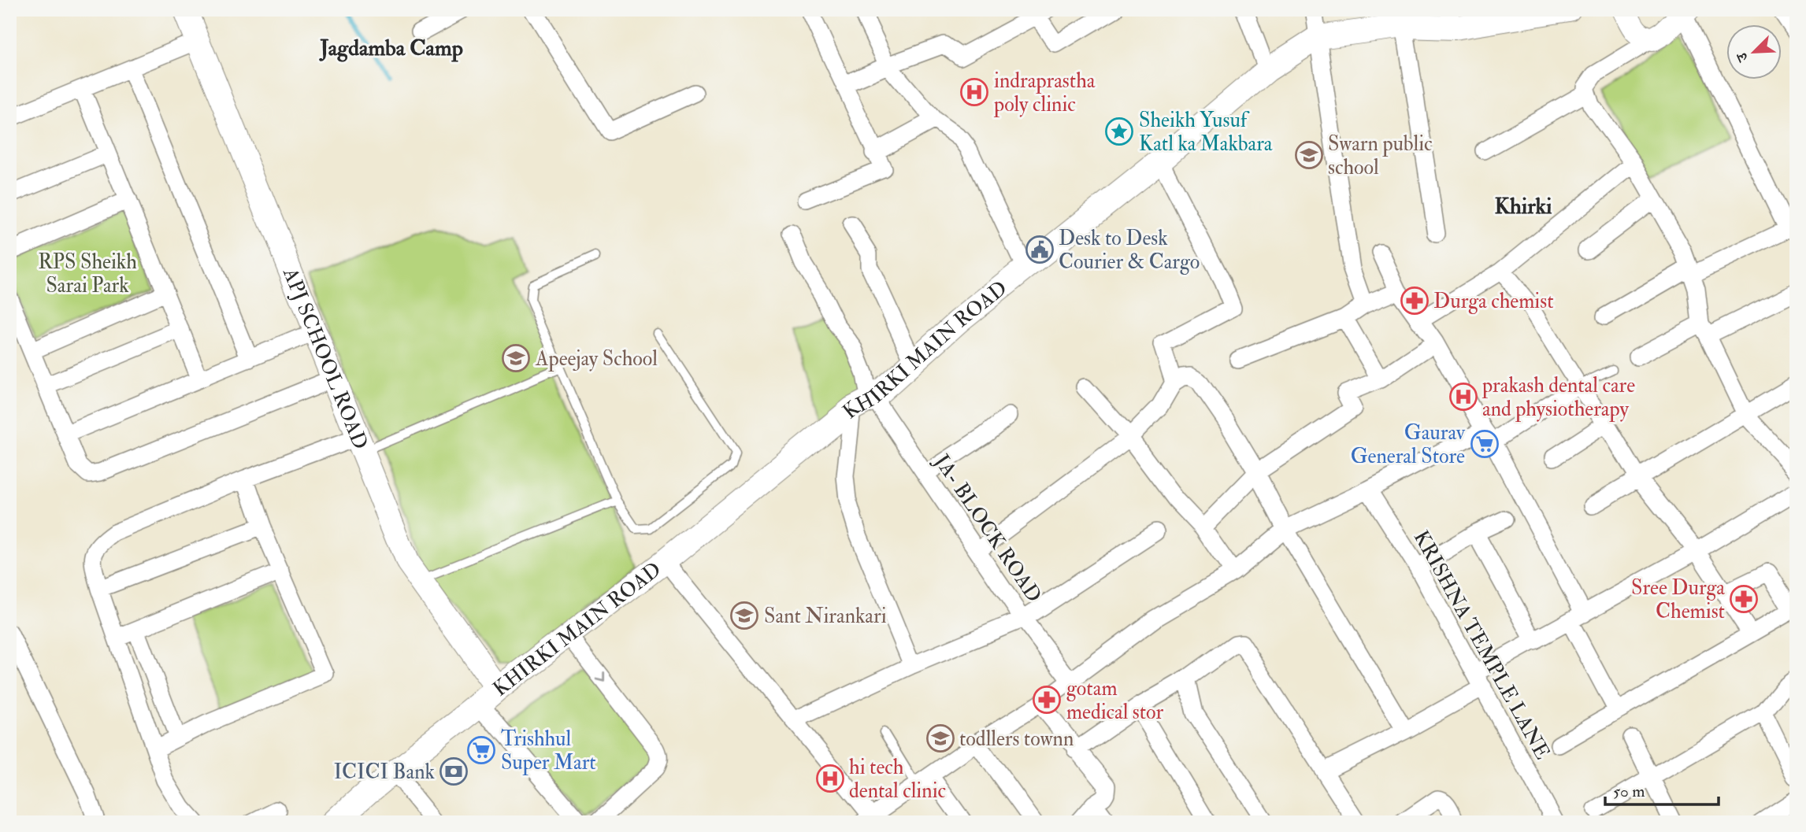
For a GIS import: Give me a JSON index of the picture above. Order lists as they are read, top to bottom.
{
  "streets": {
    "street": [
      "KHIRKI MAIN ROAD",
      "APJ SCHOOL ROAD",
      "JA- BLOCK ROAD",
      "KRISHNA TEMPLE LANE"
    ]
  },
  "crossings": [
    ["KHIRKI MAIN ROAD", "APJ SCHOOL ROAD"],
    ["KHIRKI MAIN ROAD", "JA- BLOCK ROAD"]
  ],
  "districts": ["Jagdamba Camp", "Khirki"],
  "parks": ["RPS Sheikh Sarai Park"],
  "places": {
    "hospital": ["indraprastha poly clinic", "prakash dental care and physiotherapy", "hi tech dental clinic"],
    "place": ["Sheikh Yusuf Katl ka Makbara"],
    "school or university": [
      "Swarn public school",
      "Apeejay School",
      "Sant Nirankari",
      "todllers townn"
    ],
    "public building": ["Desk to Desk Courier & Cargo"],
    "pharmacy": ["Durga chemist", "Sree Durga Chemist", "gotam medical stor"],
    "supermarket": ["Gaurav General Store", "Trishhul Super Mart"],
    "bank": ["ICICI Bank"]
  },
  "scale_bar": "50 m",
  "north": "bottom left"
}
